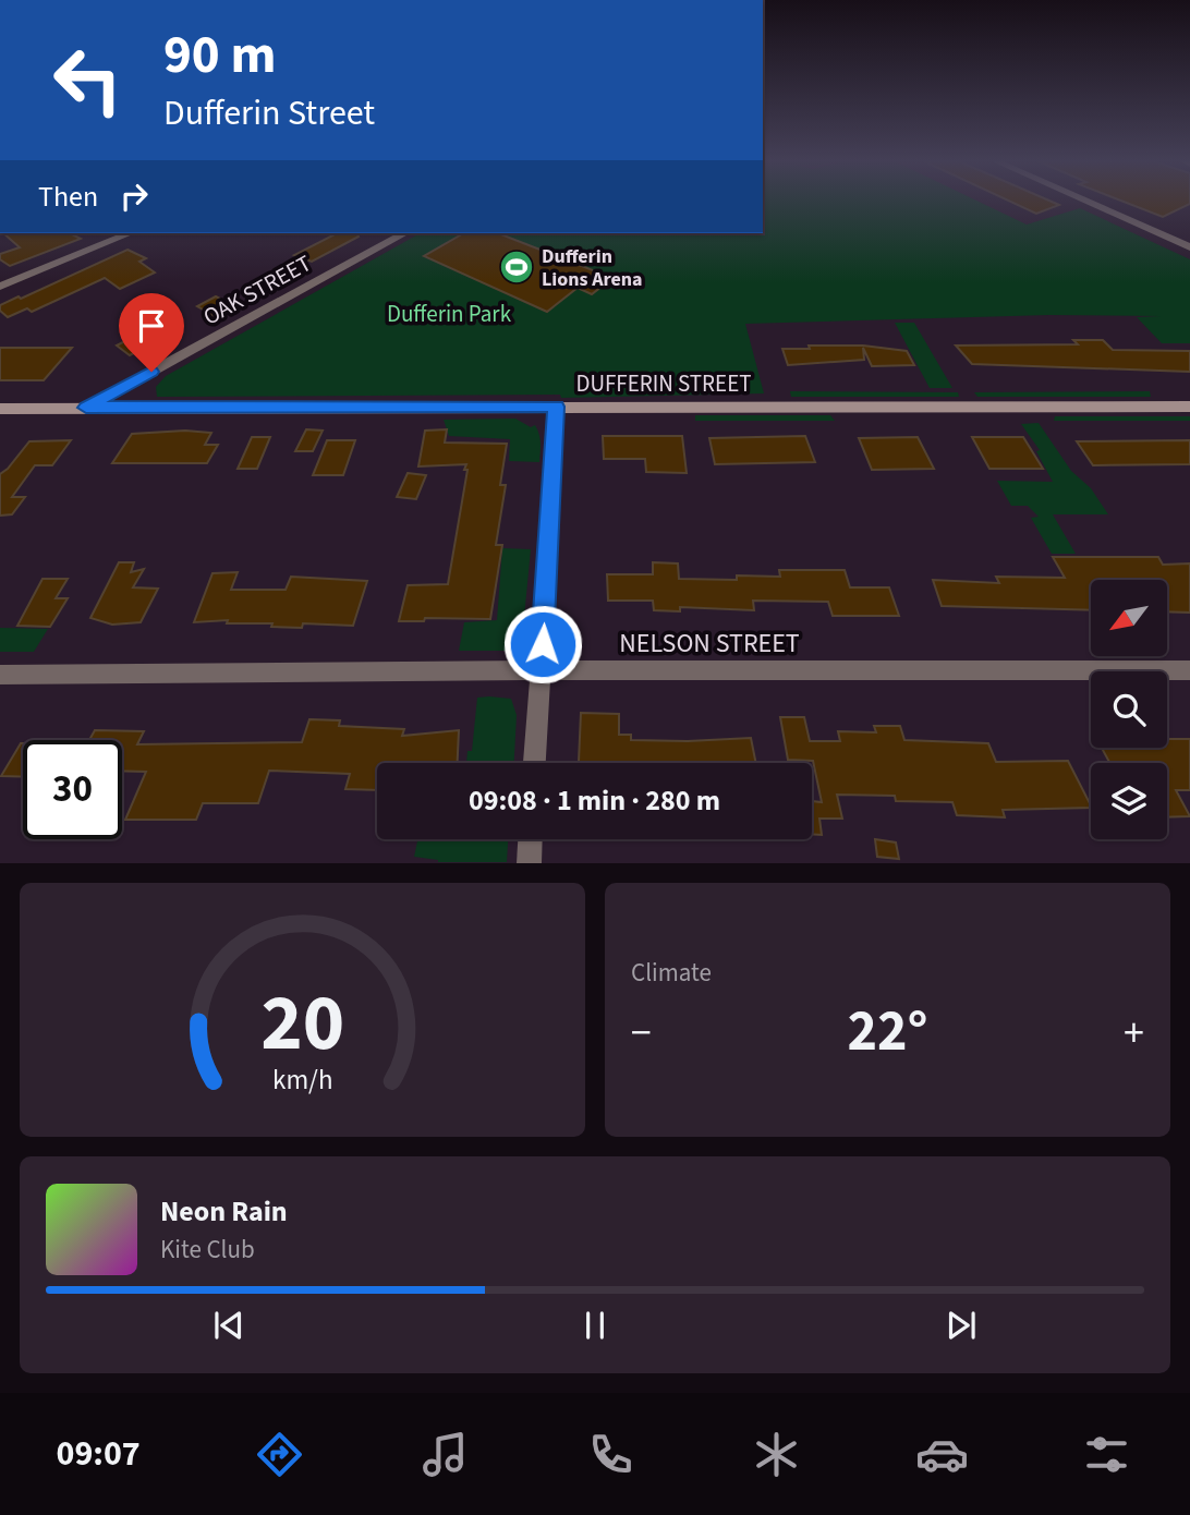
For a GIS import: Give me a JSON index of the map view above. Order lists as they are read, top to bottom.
{
  "streets": {
    "street": ["OAK STREET", "DUFFERIN STREET", "NELSON STREET"]
  },
  "crossings": [
    ["OAK STREET", "DUFFERIN STREET"]
  ],
  "parks": ["Dufferin Park"],
  "places": {
    "sports": ["Dufferin Lions Arena"]
  },
  "north": "bottom left",
  "page": {
    "turn": ["90 m", "Dufferin Street"],
    "then": "Then",
    "limit": "30",
    "trip": "09:08 · 1 min · 280 m",
    "tile": "Climate",
    "heat": ["−", "22°", "+"],
    "song": ["Neon Rain", "Kite Club"],
    "tabs": "09:07",
    "gauge": ["20", "km/h"]
  }
}
